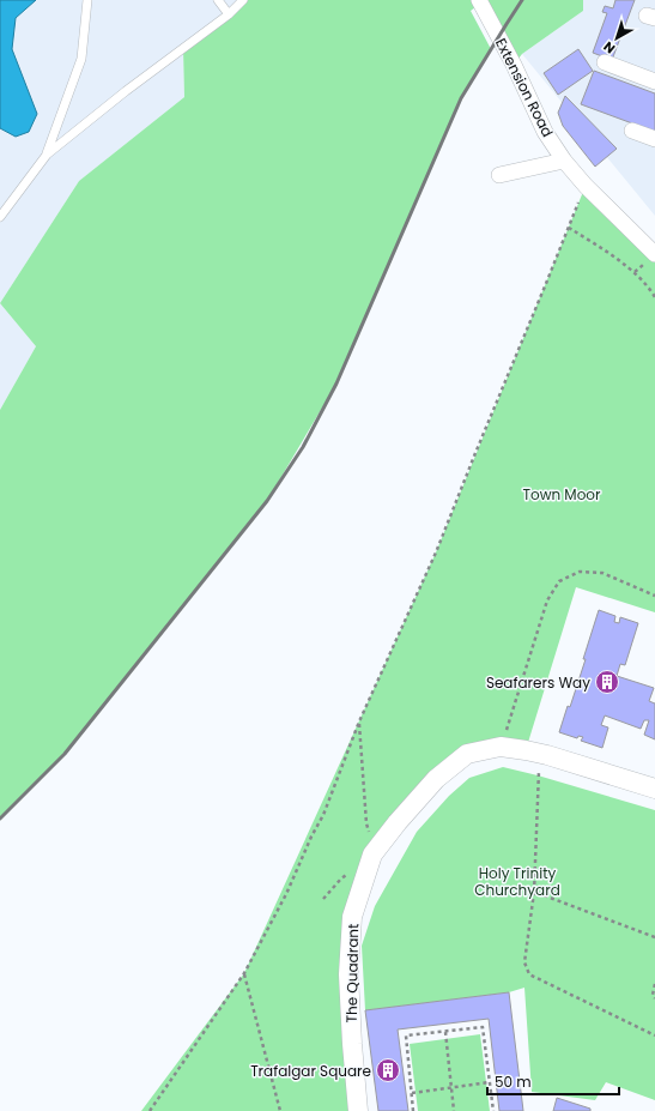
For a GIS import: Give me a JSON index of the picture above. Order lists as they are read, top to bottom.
{
  "streets": {
    "street": ["Extension Road", "The Quadrant"]
  },
  "parks": ["Town Moor", "Holy Trinity Churchyard"],
  "places": {
    "building": ["Seafarers Way", "Trafalgar Square"]
  },
  "scale_bar": "50 m",
  "north": "bottom left"
}
